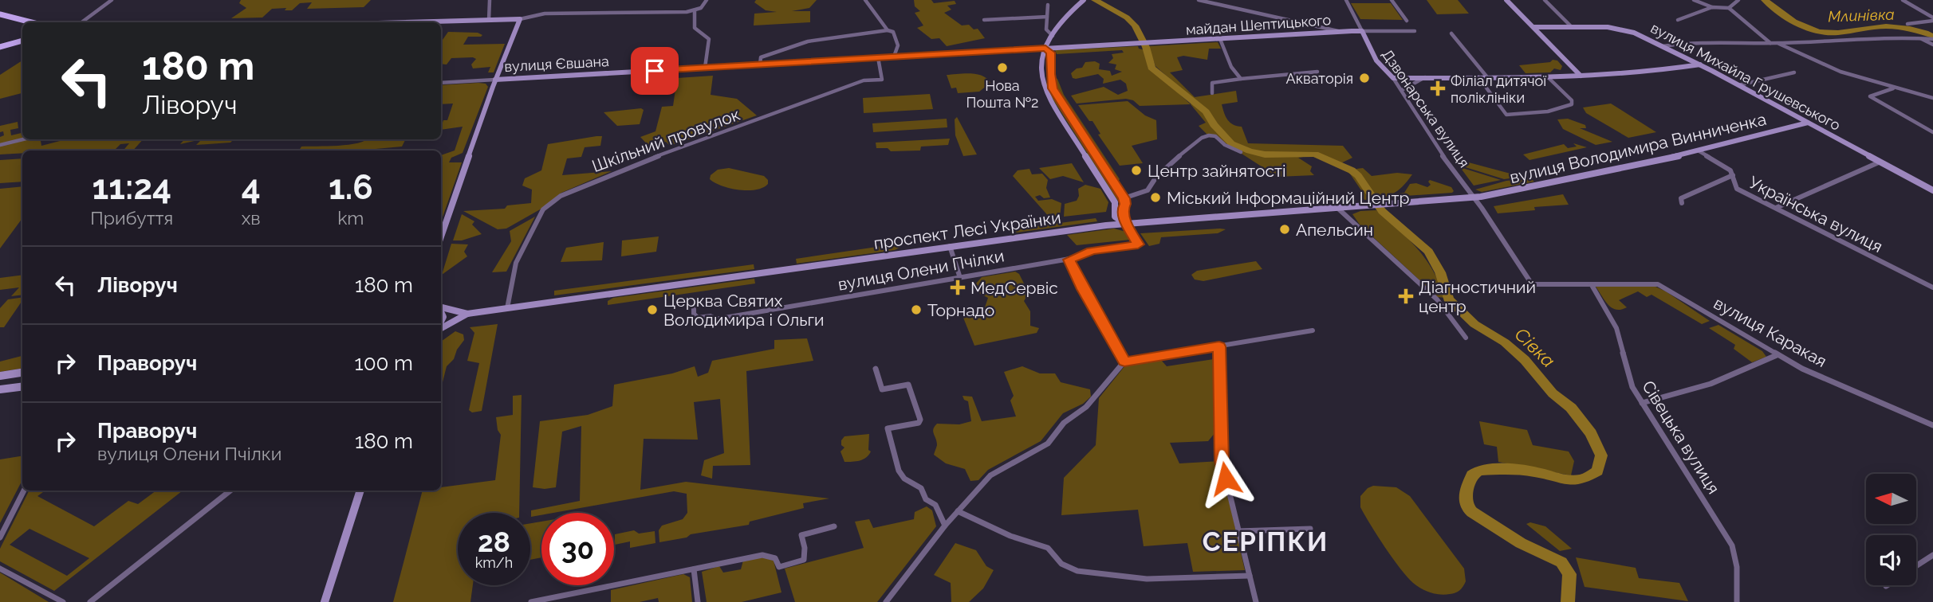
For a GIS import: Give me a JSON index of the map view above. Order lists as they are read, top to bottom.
{
  "streets": {
    "main road": [
      "майдан Шептицького",
      "вулиця Євшана",
      "вулиця Михайла Грушевського",
      "Дзвонарська вулиця",
      "вулиця Володимира Винниченка",
      "проспект Лесі Українки"
    ],
    "street": [
      "Шкільний провулок",
      "Українська вулиця",
      "вулиця Олени Пчілки",
      "вулиця Каракая",
      "Сівецька вулиця"
    ]
  },
  "crossings": [
    ["майдан Шептицького", "вулиця Євшана"],
    ["майдан Шептицького", "Дзвонарська вулиця"],
    ["вулиця Євшана", "Шкільний провулок"],
    ["вулиця Михайла Грушевського", "вулиця Володимира Винниченка"],
    ["Дзвонарська вулиця", "вулиця Володимира Винниченка"],
    ["Шкільний провулок", "проспект Лесі Українки"],
    ["вулиця Володимира Винниченка", "Українська вулиця"],
    ["проспект Лесі Українки", "вулиця Олени Пчілки"],
    ["вулиця Каракая", "Сівецька вулиця"]
  ],
  "districts": ["СЕРІПКИ"],
  "water": ["Млинівка", "Сівка"],
  "places": {
    "other": [
      "Нова Пошта №2",
      "Акваторія",
      "Центр зайнятості",
      "Міський Інформаційний Центр",
      "Апельсин",
      "Церква Святих Володимира і Ольги",
      "Торнадо"
    ],
    "health": ["Філіал дитячої поліклініки", "МедСервіс", "Діагностичний центр"]
  },
  "north": "left",
  "page": {
    "turn": ["180 m", "Ліворуч"],
    "eta": [
      "11:24",
      "Прибуття",
      "4",
      "хв",
      "1.6",
      "km"
    ],
    "list": [
      {
        "name": "Ліворуч",
        "value": "180 m"
      },
      {
        "name": "Праворуч",
        "value": "100 m"
      },
      {
        "name": "Праворуч",
        "note": "вулиця Олени Пчілки",
        "value": "180 m"
      }
    ],
    "speed": "28 km/h",
    "limit": "30"
  }
}
